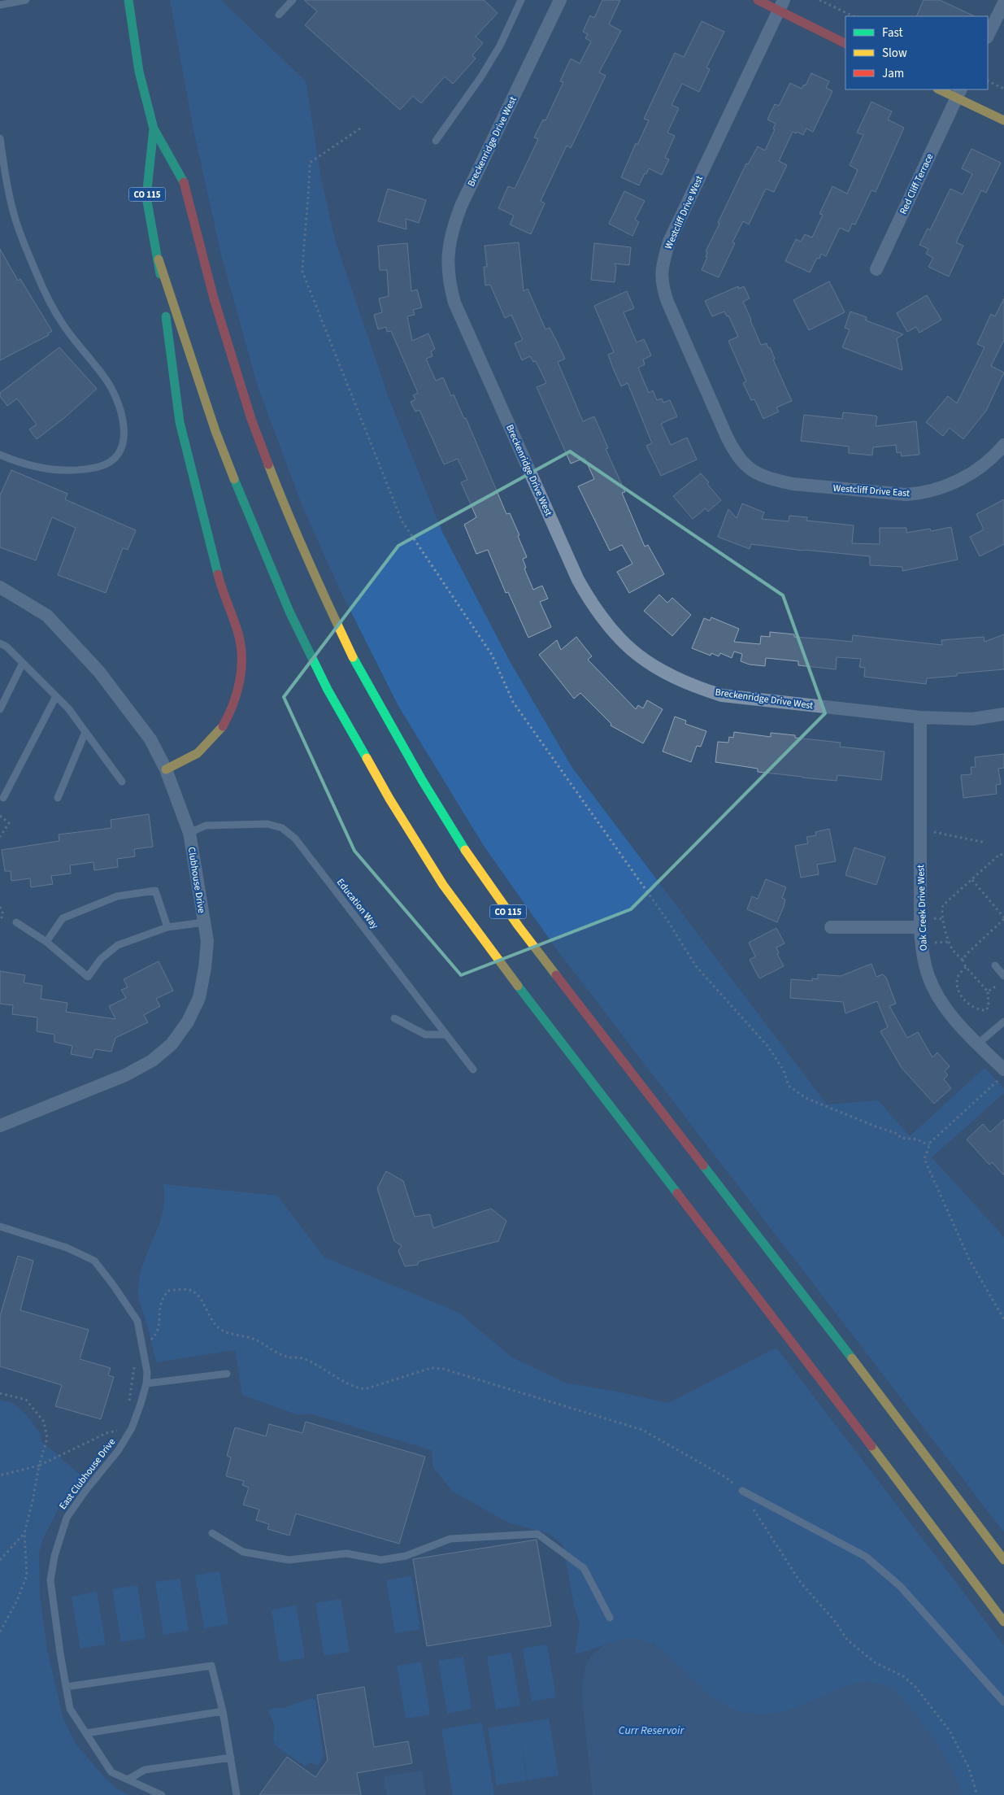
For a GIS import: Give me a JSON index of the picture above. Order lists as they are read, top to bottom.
{
  "streets": {
    "main road": ["CO 115"],
    "street": [
      "Breckenridge Drive West",
      "Red Cliff Terrace",
      "Westcliff Drive West",
      "Westcliff Drive East",
      "Clubhouse Drive",
      "Oak Creek Drive West"
    ],
    "lane": ["Education Way", "East Clubhouse Drive"]
  },
  "crossings": [
    ["Breckenridge Drive West", "Oak Creek Drive West"],
    ["Westcliff Drive West", "Westcliff Drive East"],
    ["Clubhouse Drive", "Education Way"]
  ],
  "water": ["Curr Reservoir"],
  "legend": ["Fast", "Slow", "Jam"]
}
